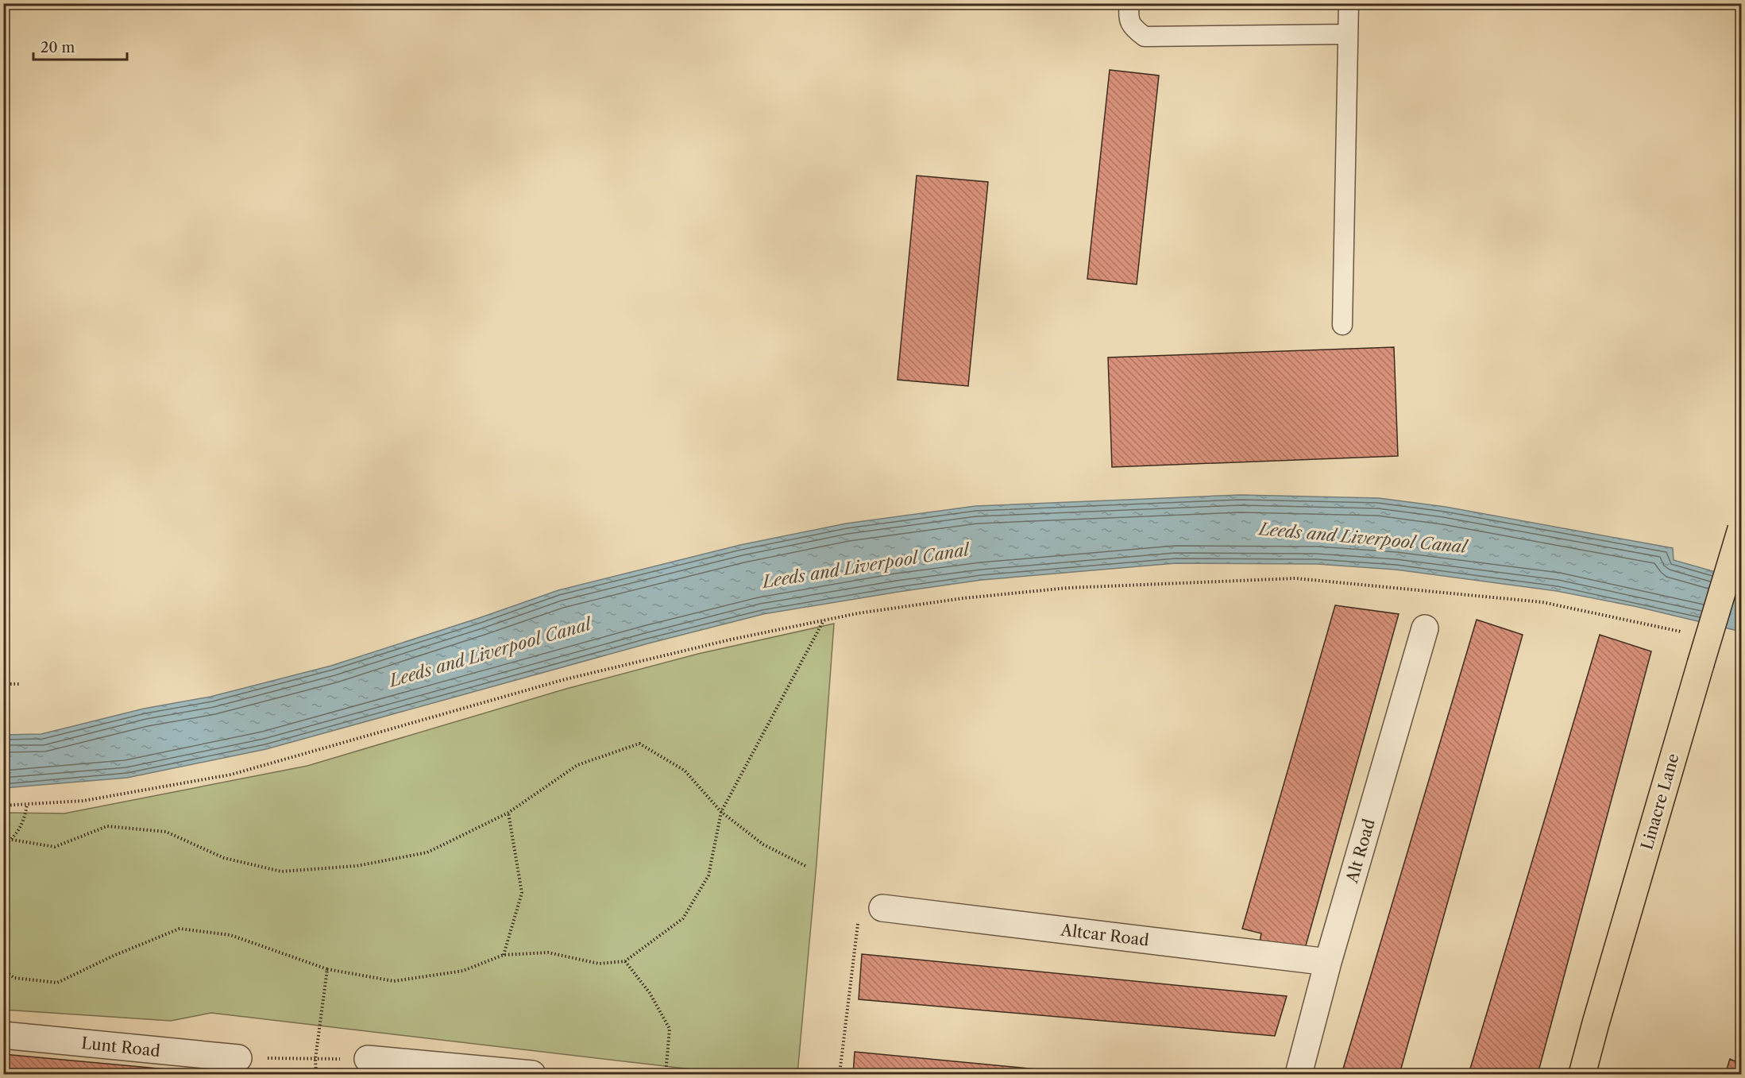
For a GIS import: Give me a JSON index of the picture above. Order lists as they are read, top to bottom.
{
  "streets": {
    "main road": ["Linacre Lane"],
    "street": ["Alt Road", "Altcar Road", "Lunt Road"]
  },
  "crossings": [
    ["Alt Road", "Altcar Road"]
  ],
  "water": ["Leeds and Liverpool Canal"],
  "scale_bar": "20 m"
}
